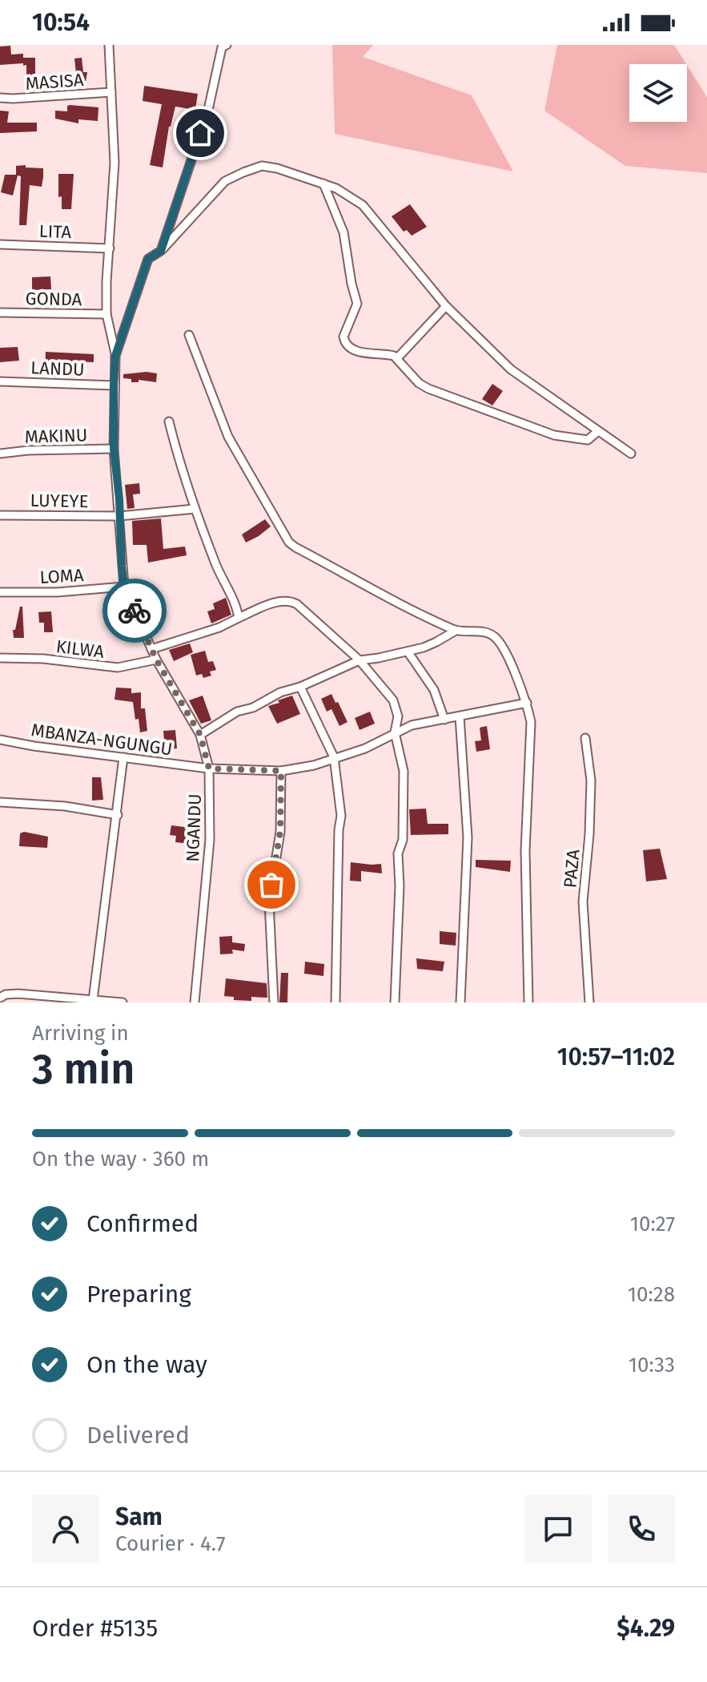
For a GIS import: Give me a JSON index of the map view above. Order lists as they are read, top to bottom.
{
  "streets": {
    "street": [
      "MASISA",
      "LITA",
      "GONDA",
      "LANDU",
      "MAKINU",
      "LUYEYE",
      "LOMA",
      "KILWA",
      "MBANZA-NGUNGU",
      "NGANDU",
      "PAZA"
    ]
  },
  "crossings": [
    ["LANDU", "NGANDU"],
    ["MAKINU", "NGANDU"],
    ["LUYEYE", "NGANDU"],
    ["LOMA", "NGANDU"],
    ["KILWA", "NGANDU"],
    ["MBANZA-NGUNGU", "NGANDU"]
  ],
  "page": {
    "status": "10:54",
    "heading": ["3 min", "Arriving in", "10:57–11:02"],
    "panel": [
      "Sam",
      "Courier · 4.7",
      "Order #5135",
      "$4.29"
    ],
    "bar": "On the way · 360 m",
    "list": [
      ["Confirmed", "10:27"],
      ["Preparing", "10:28"],
      ["On the way", "10:33"],
      "Delivered"
    ]
  }
}
